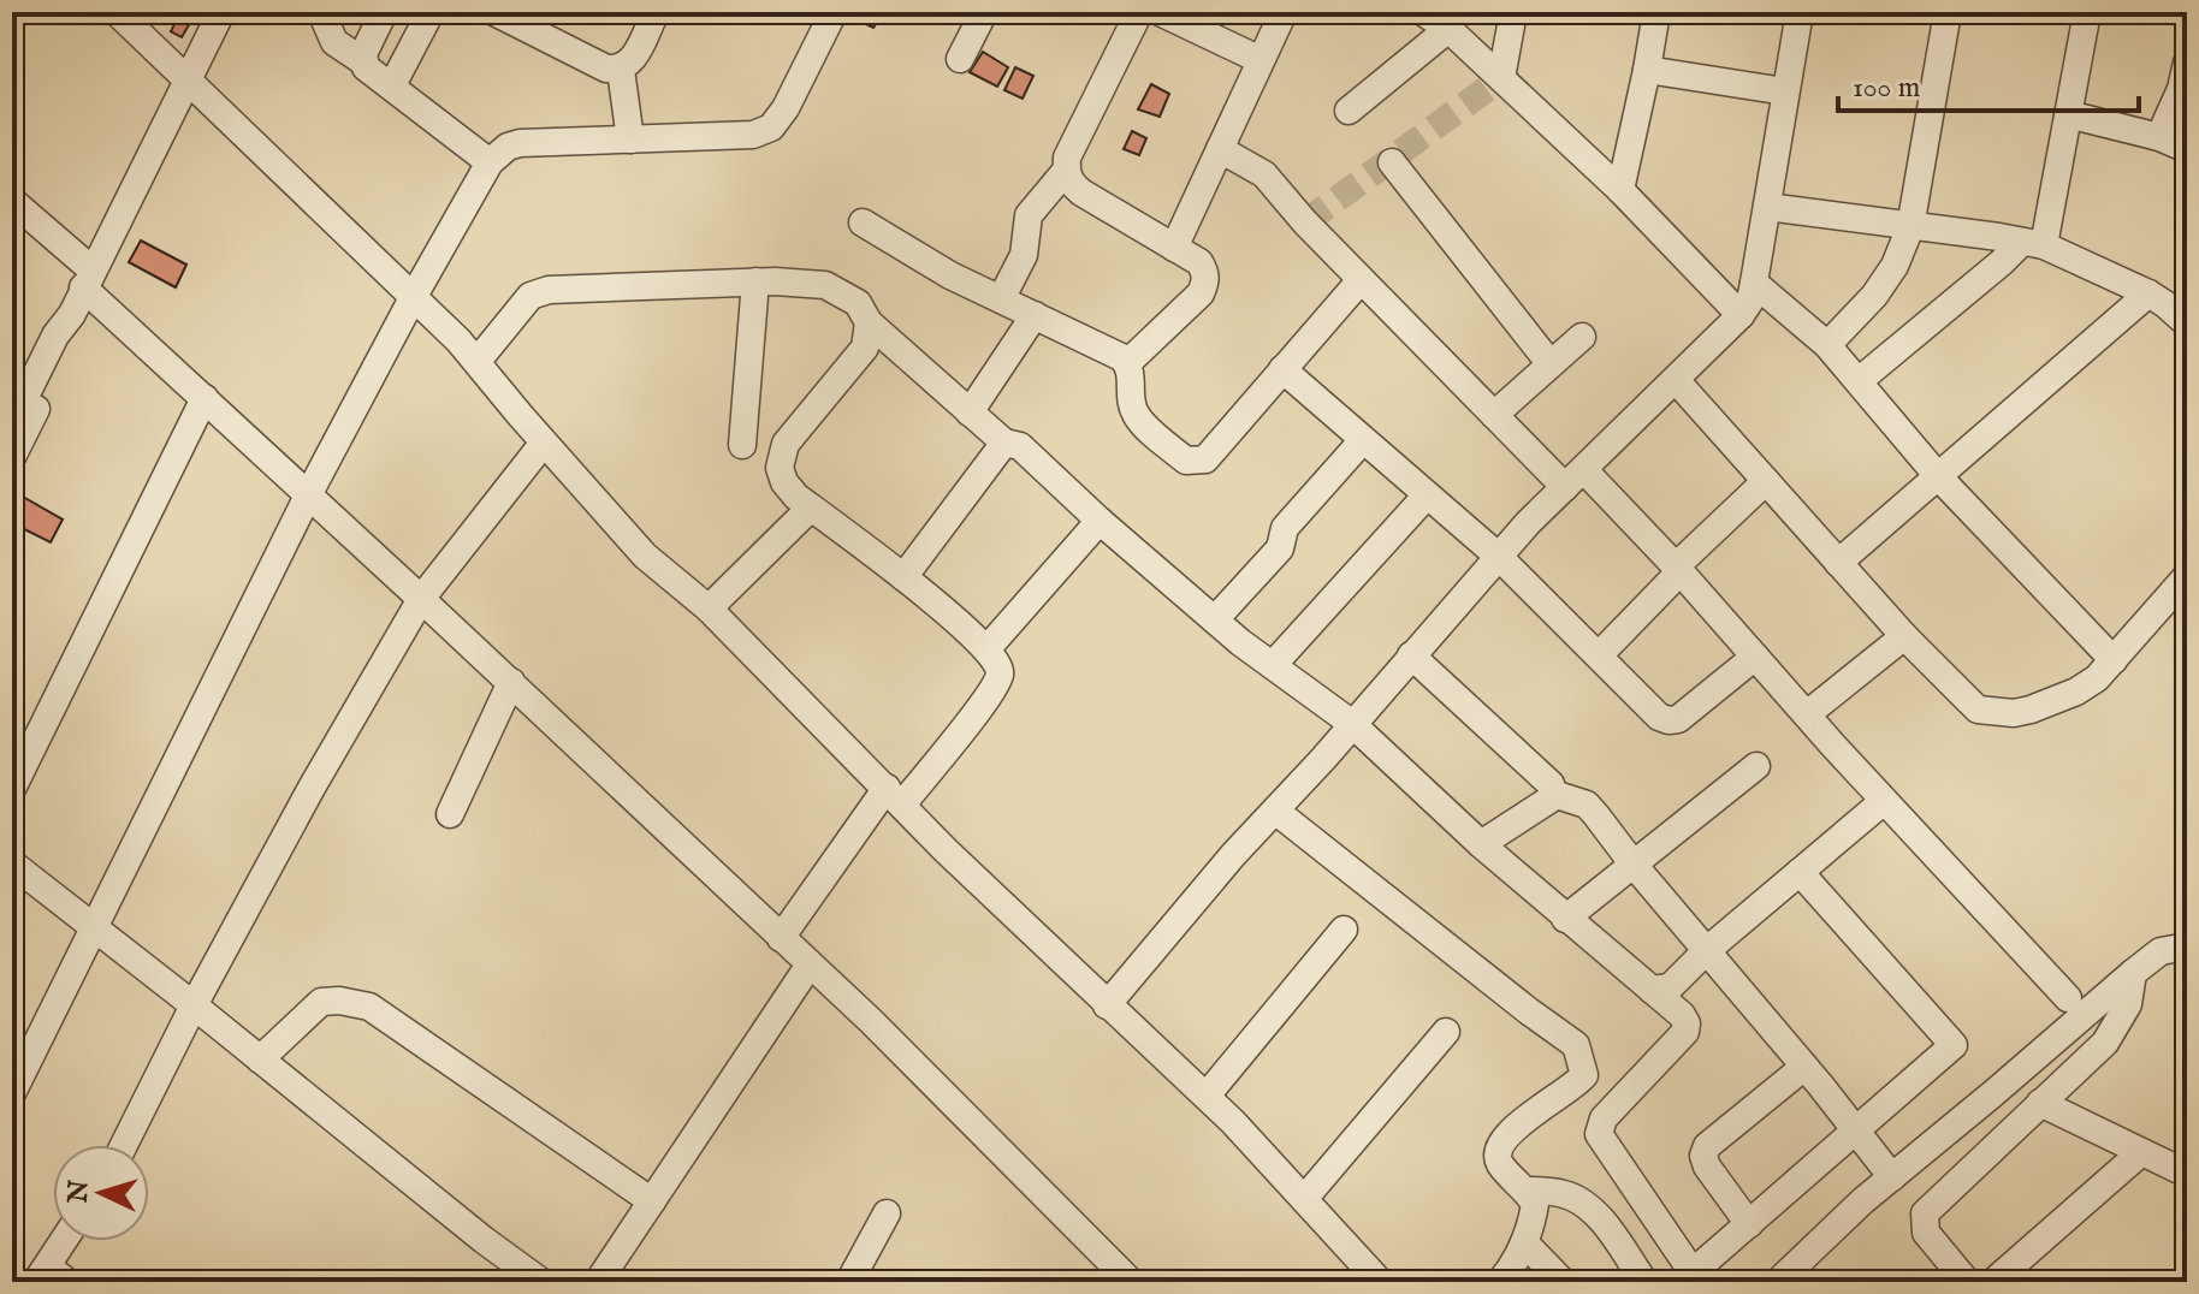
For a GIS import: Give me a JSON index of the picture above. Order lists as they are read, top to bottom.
{
  "scale_bar": "100 m",
  "north": "left"
}
